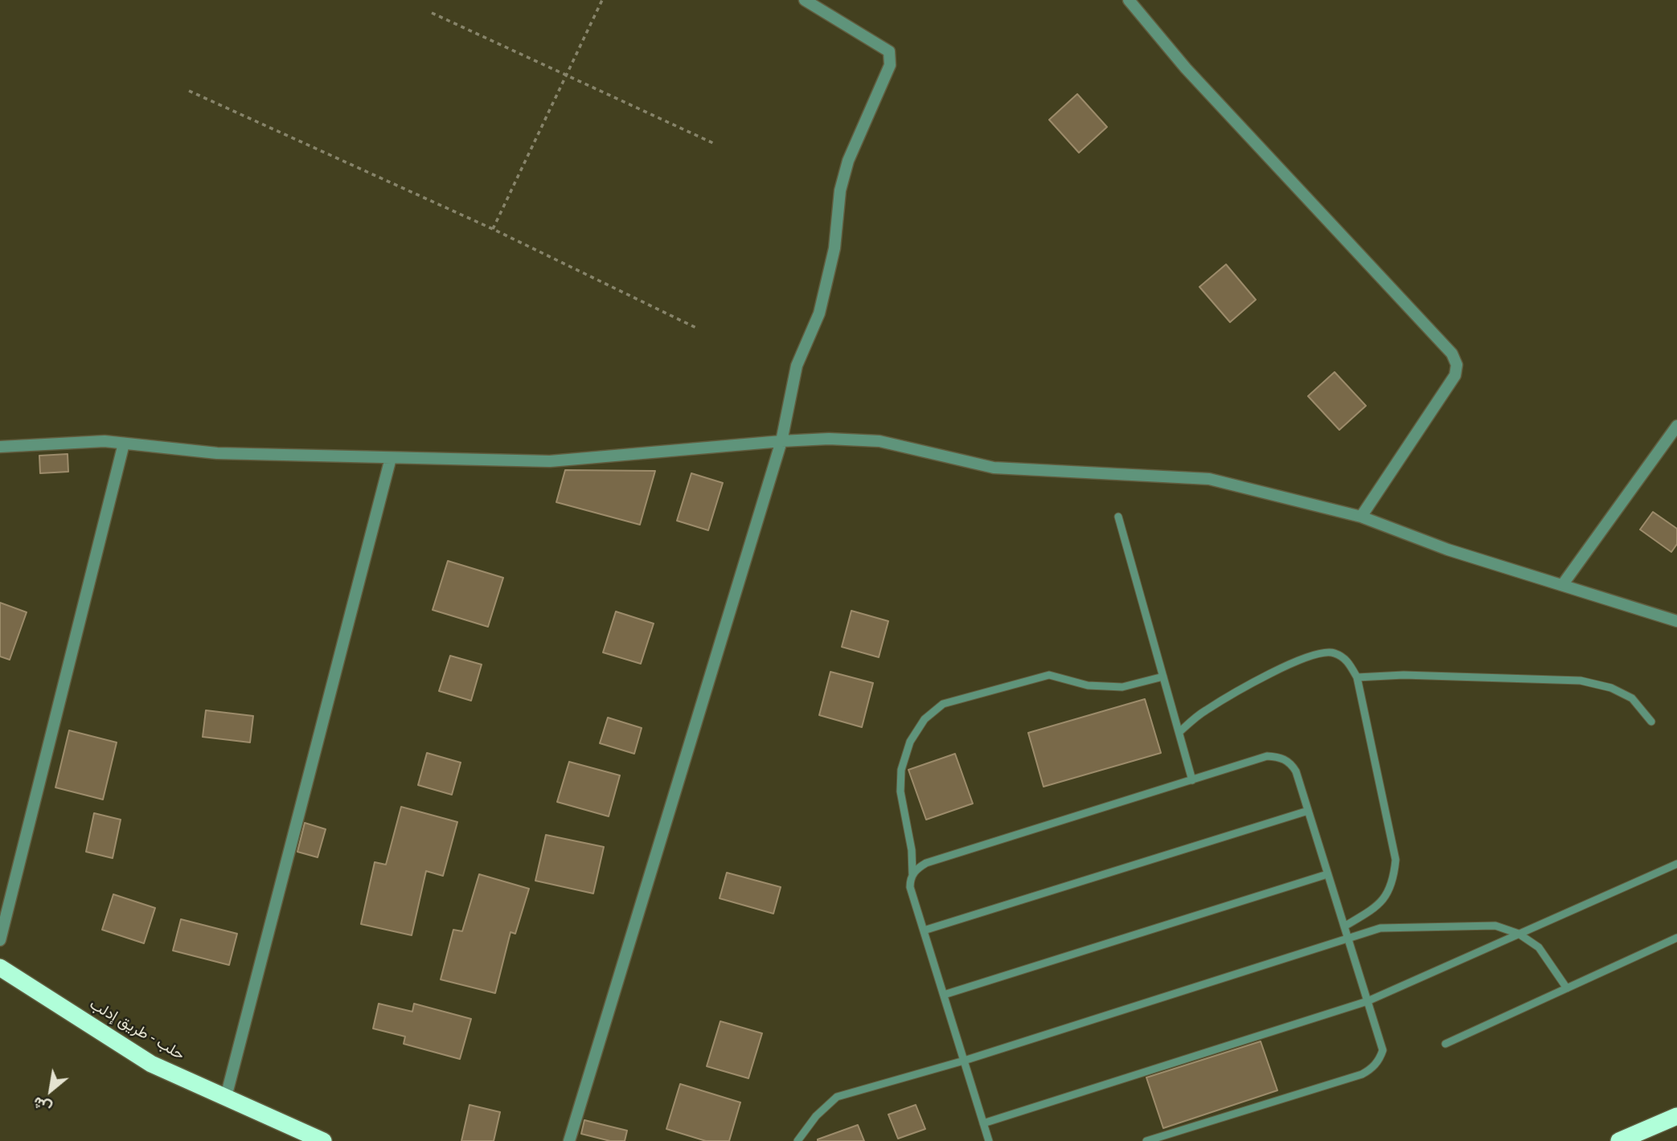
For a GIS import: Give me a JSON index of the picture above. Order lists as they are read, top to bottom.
{
  "streets": {
    "highway": ["حلب - طريق إدلب"]
  },
  "north": "bottom left"
}
